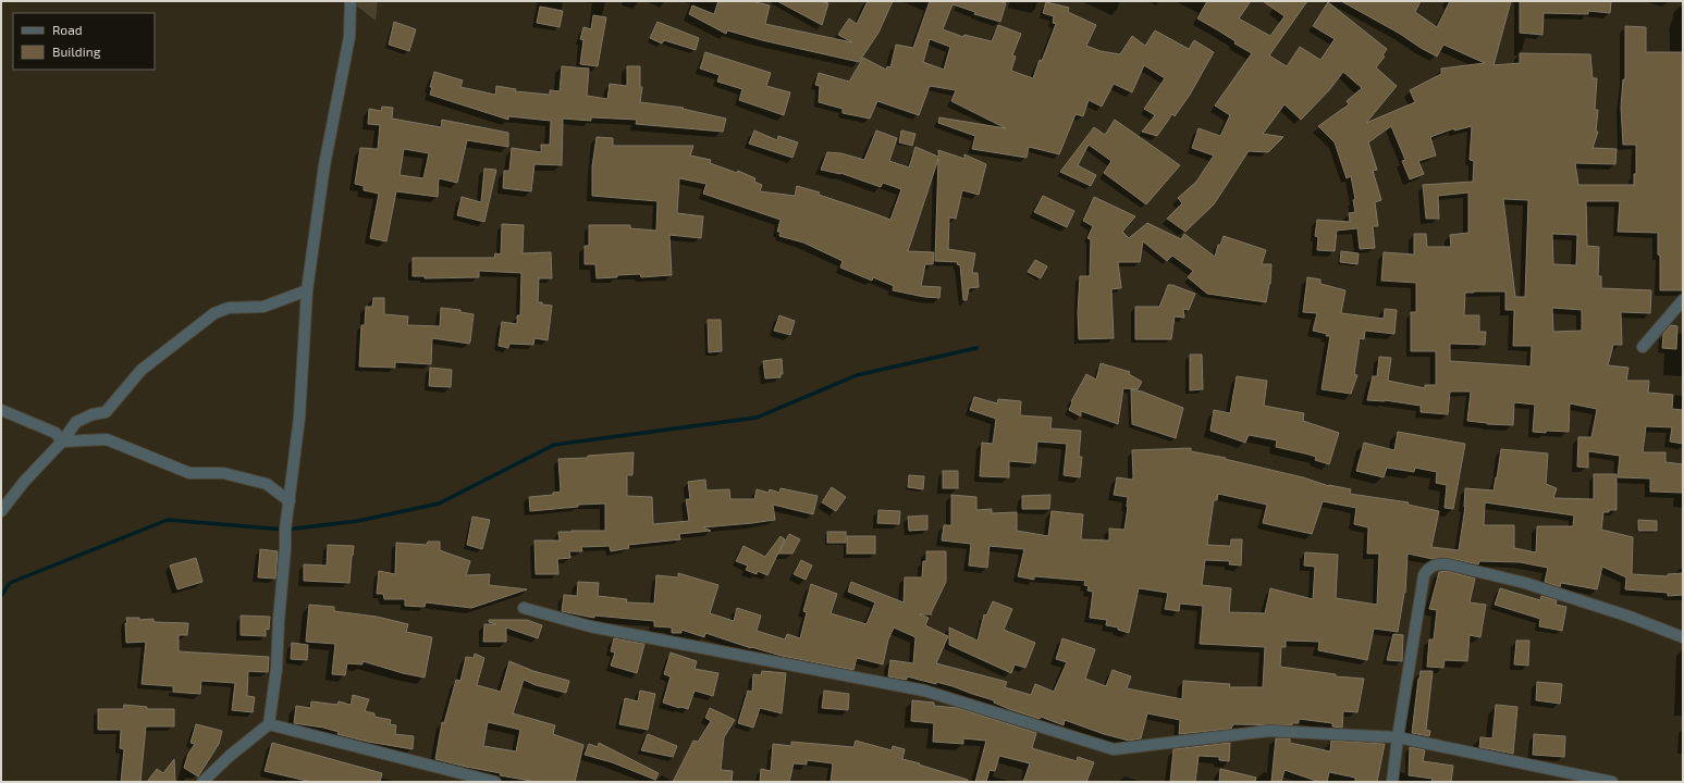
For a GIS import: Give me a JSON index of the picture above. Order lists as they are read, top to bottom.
{
  "legend": ["Road", "Building"]
}
